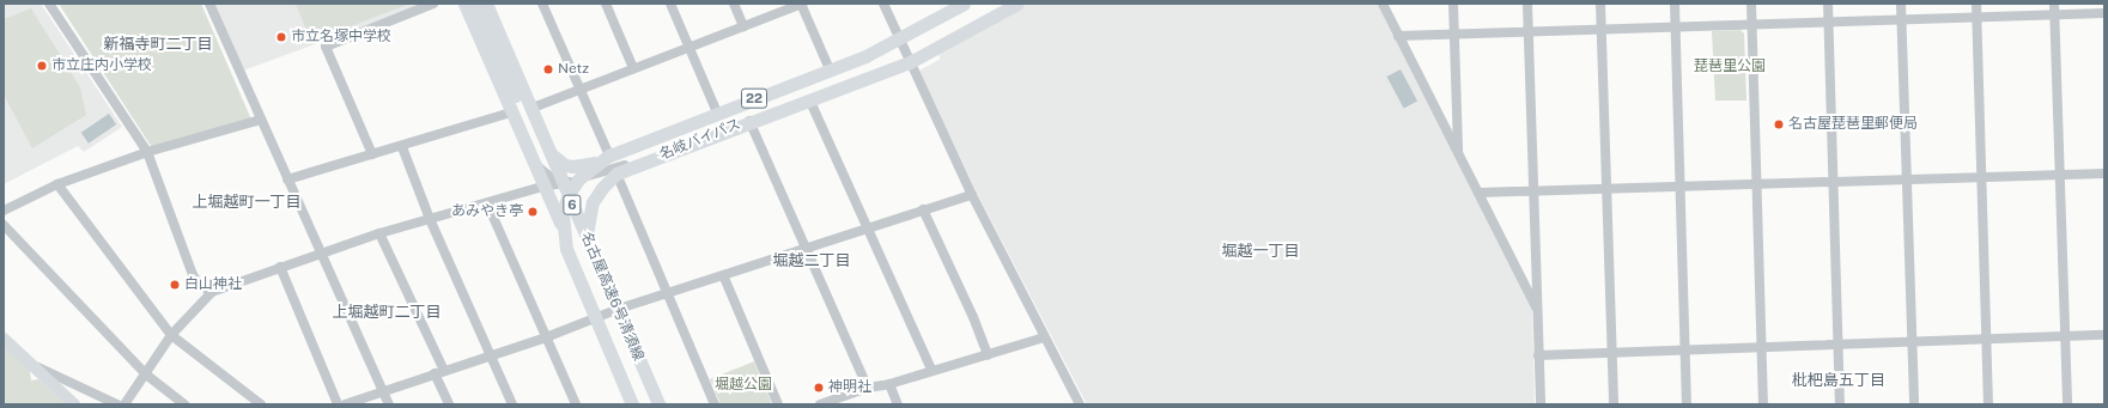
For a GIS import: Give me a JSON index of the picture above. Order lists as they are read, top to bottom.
{
  "streets": {
    "highway": [
      "22",
      "名岐バイパス",
      "6",
      "名古屋高速6号清須線"
    ]
  },
  "districts": [
    "新福寺町二丁目",
    "上堀越町一丁目",
    "堀越一丁目",
    "堀越二丁目",
    "上堀越町二丁目",
    "枇杷島五丁目"
  ],
  "parks": ["琵琶里公園", "堀越公園"],
  "places": [
    "市立名塚中学校",
    "市立庄内小学校",
    "Netz",
    "名古屋琵琶里郵便局",
    "あみやき亭",
    "白山神社",
    "神明社"
  ]
}
